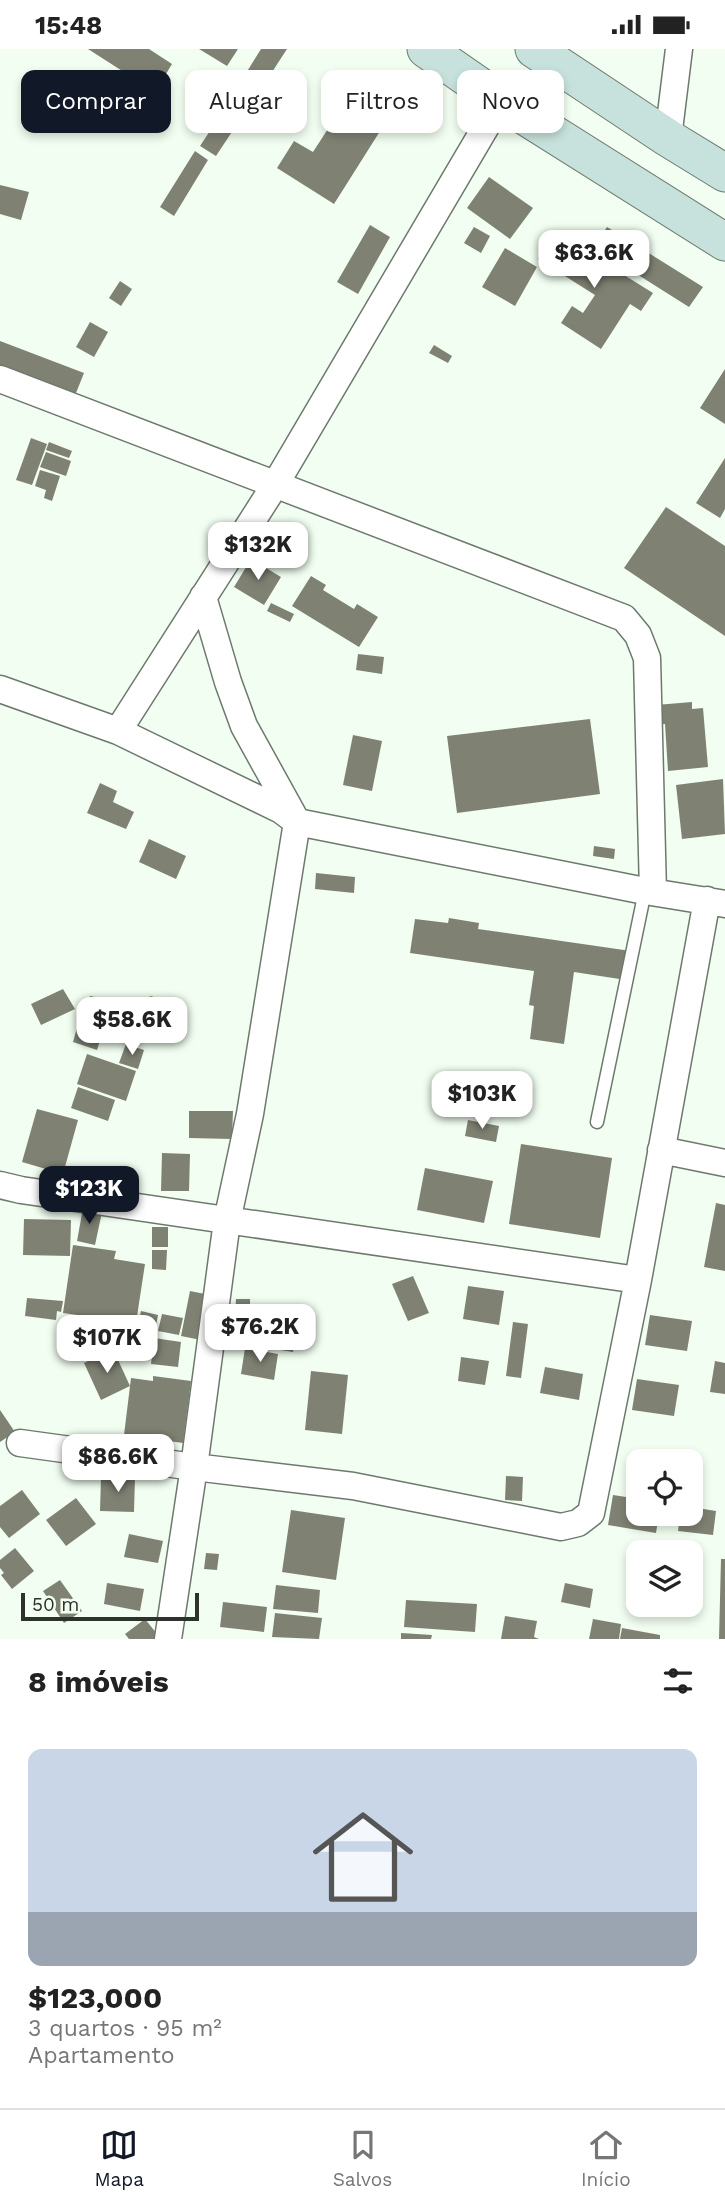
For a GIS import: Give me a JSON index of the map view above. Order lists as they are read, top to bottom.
{
  "scale_bar": "50 m",
  "page": {
    "status": "15:48",
    "chip": [
      "Comprar",
      "Alugar",
      "Filtros",
      "Novo"
    ],
    "price": [
      "$63.6K",
      "$132K",
      "$58.6K",
      "$103K",
      "$123K",
      "$76.2K",
      "$107K",
      "$86.6K"
    ],
    "scale": "50 m",
    "heading": "8 imóveis",
    "list": [
      {
        "name": "$123,000",
        "note": "3 quartos · 95 m² · Apartamento"
      }
    ],
    "tabs": ["Mapa", "Salvos", "Início"]
  }
}
